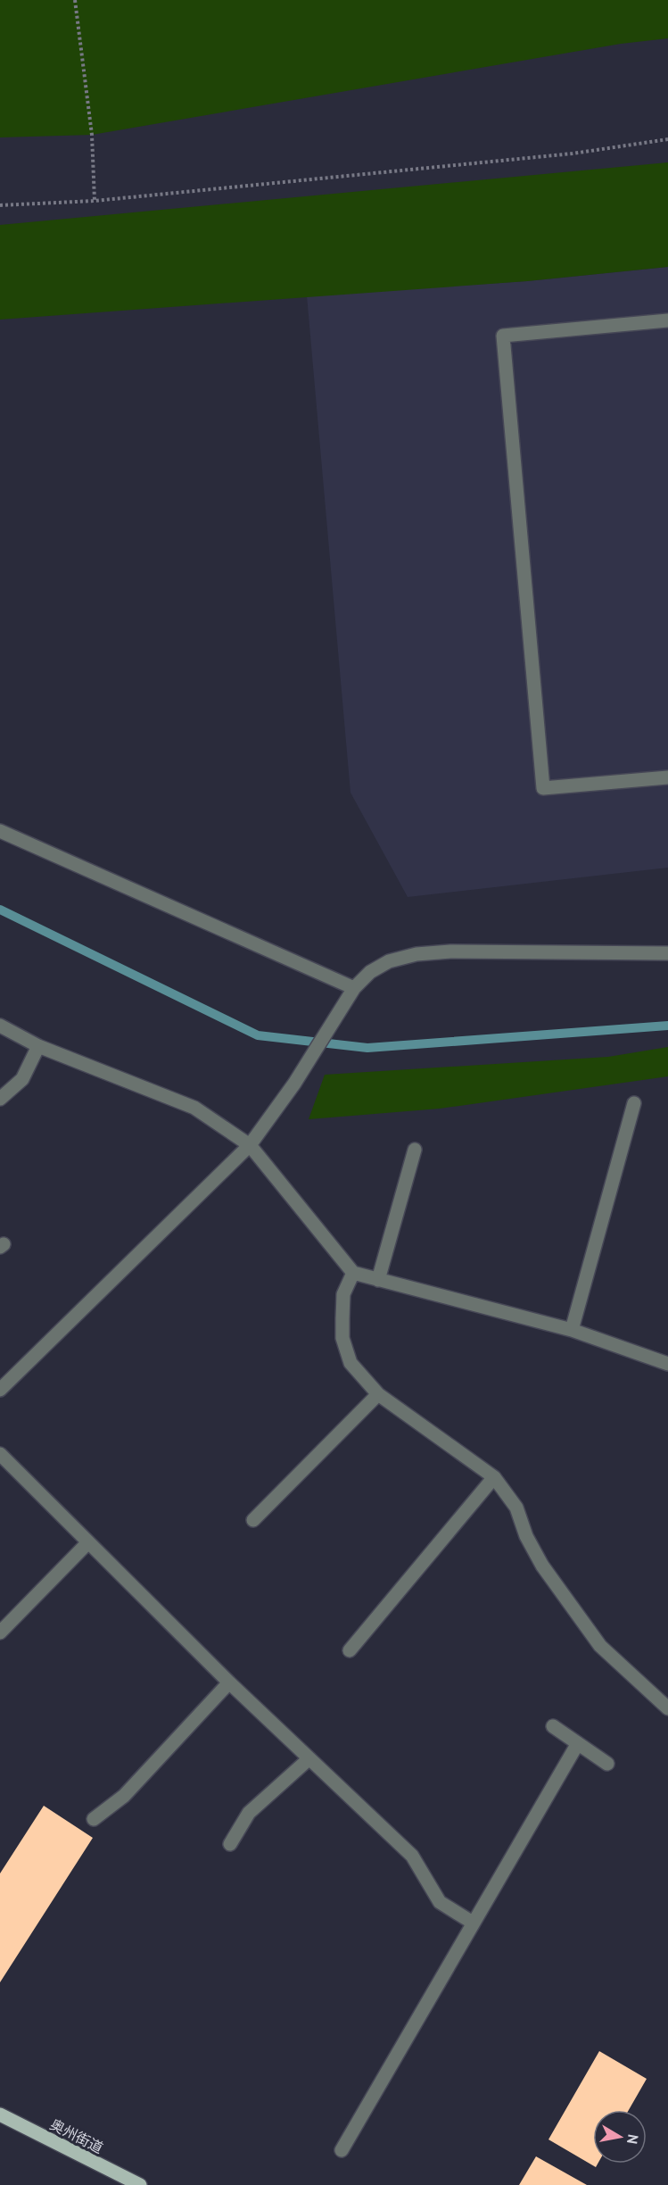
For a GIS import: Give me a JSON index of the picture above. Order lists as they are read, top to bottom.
{
  "streets": {
    "main road": ["奥州街道"]
  },
  "north": "right"
}
